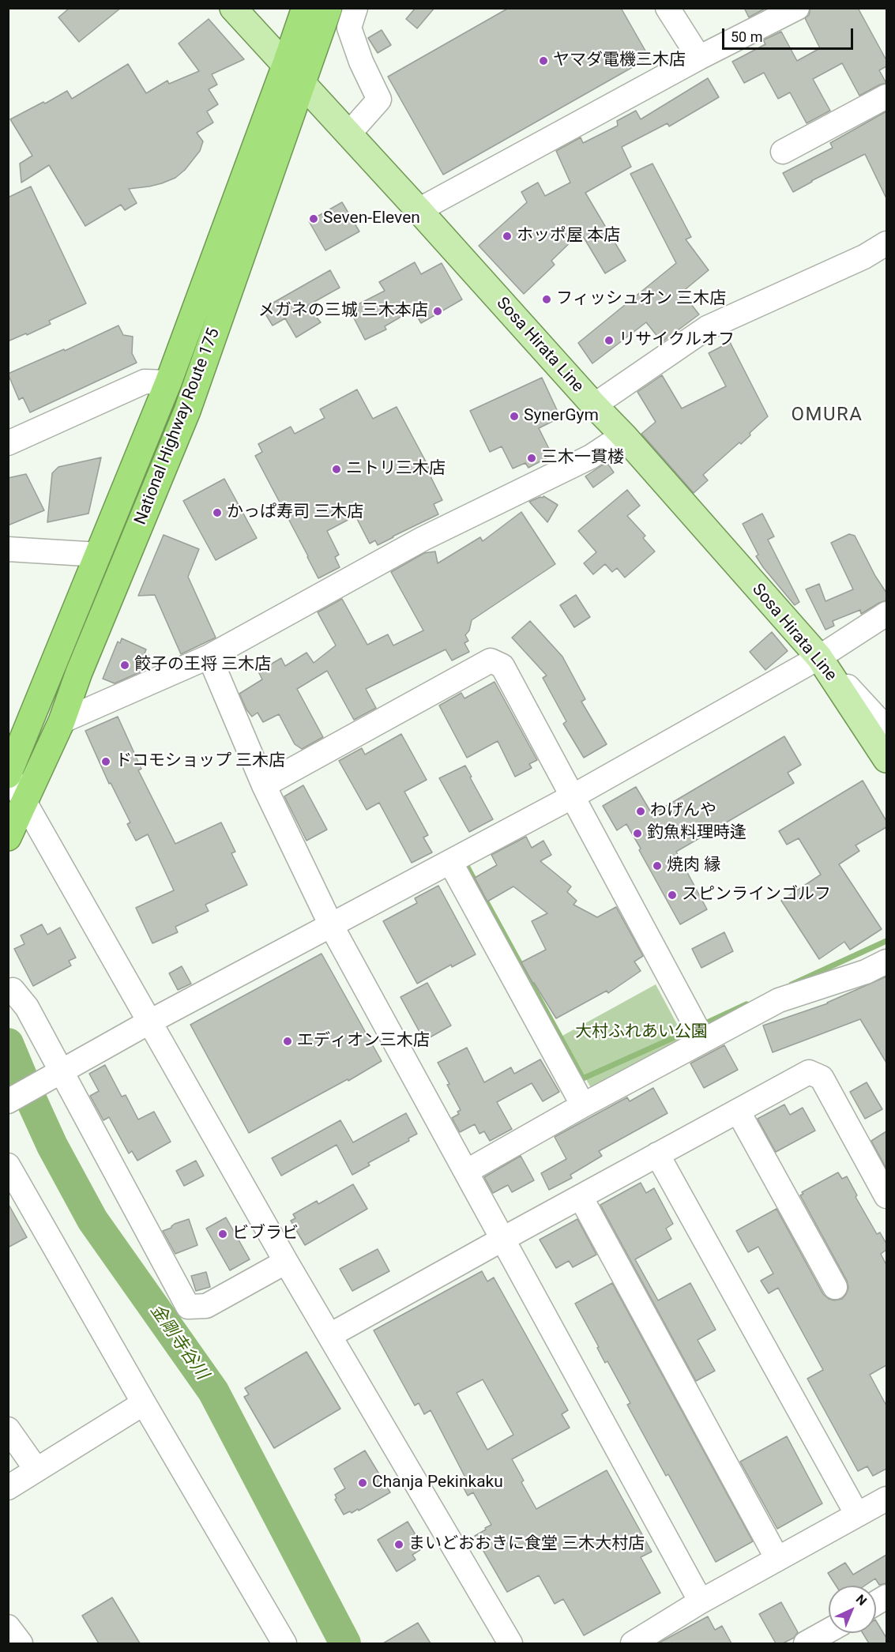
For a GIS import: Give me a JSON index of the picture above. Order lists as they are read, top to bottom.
{
  "streets": {
    "highway": ["National Highway Route 175"],
    "main road": ["Sosa Hirata Line"]
  },
  "crossings": [
    ["Sosa Hirata Line", "National Highway Route 175"]
  ],
  "districts": ["OMURA"],
  "water": ["金剛寺谷川"],
  "parks": ["大村ふれあい公園"],
  "places": [
    "ヤマダ電機三木店",
    "Seven-Eleven",
    "ホッポ屋 本店",
    "フィッシュオン 三木店",
    "メガネの三城 三木本店",
    "リサイクルオフ",
    "SynerGym",
    "三木一貫楼",
    "ニトリ三木店",
    "かっぱ寿司 三木店",
    "餃子の王将 三木店",
    "ドコモショップ 三木店",
    "わげんや",
    "釣魚料理時逢",
    "焼肉 縁",
    "スピンラインゴルフ",
    "エディオン三木店",
    "ビブラビ",
    "Chanja Pekinkaku",
    "まいどおおきに食堂 三木大村店"
  ],
  "scale_bar": "50 m",
  "north": "top right"
}
